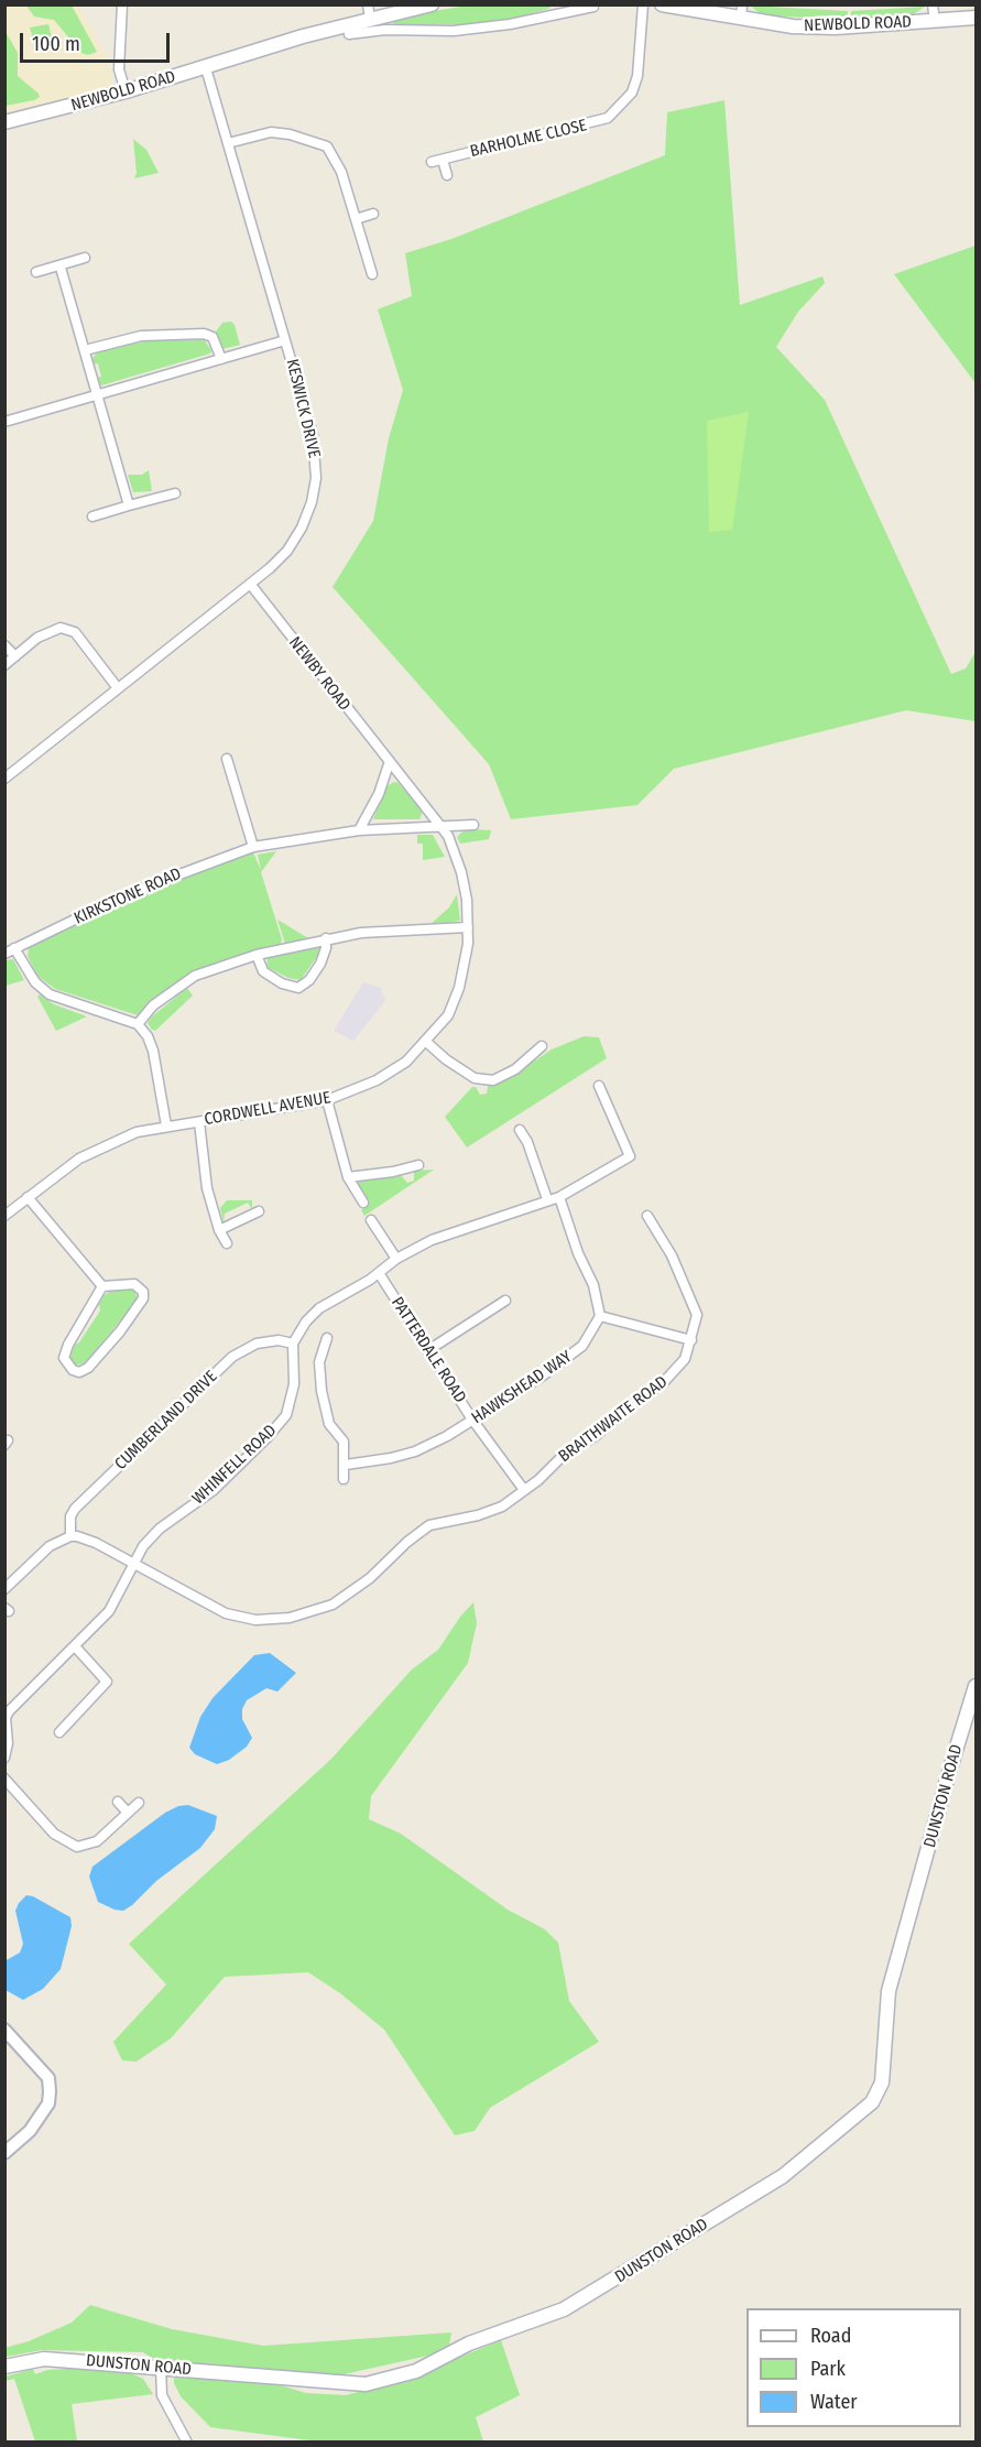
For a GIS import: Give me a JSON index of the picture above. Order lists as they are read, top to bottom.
{
  "streets": {
    "main road": ["NEWBOLD ROAD", "DUNSTON ROAD"],
    "street": [
      "BARHOLME CLOSE",
      "KESWICK DRIVE",
      "NEWBY ROAD",
      "KIRKSTONE ROAD",
      "CORDWELL AVENUE",
      "PATTERDALE ROAD",
      "HAWKSHEAD WAY",
      "BRAITHWAITE ROAD",
      "CUMBERLAND DRIVE",
      "WHINFELL ROAD"
    ]
  },
  "crossings": [
    ["NEWBOLD ROAD", "KESWICK DRIVE"],
    ["KESWICK DRIVE", "NEWBY ROAD"],
    ["NEWBY ROAD", "KIRKSTONE ROAD"],
    ["NEWBY ROAD", "CORDWELL AVENUE"],
    ["KIRKSTONE ROAD", "CORDWELL AVENUE"],
    ["PATTERDALE ROAD", "HAWKSHEAD WAY"],
    ["PATTERDALE ROAD", "BRAITHWAITE ROAD"],
    ["BRAITHWAITE ROAD", "CUMBERLAND DRIVE"],
    ["BRAITHWAITE ROAD", "WHINFELL ROAD"],
    ["CUMBERLAND DRIVE", "WHINFELL ROAD"]
  ],
  "legend": ["Road", "Park", "Water"],
  "scale_bar": "100 m"
}
